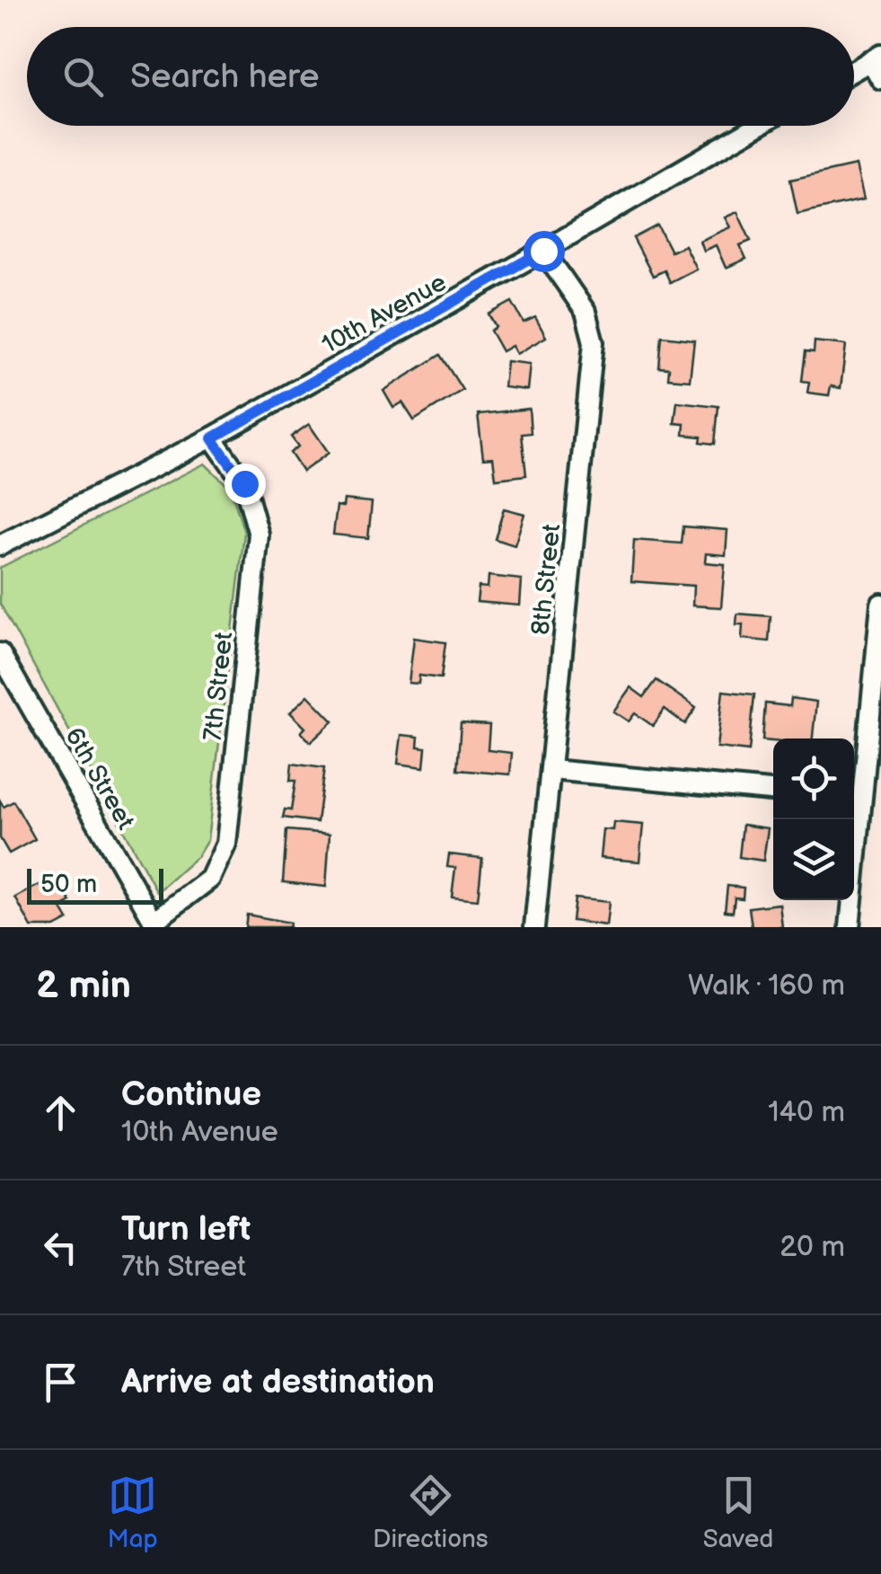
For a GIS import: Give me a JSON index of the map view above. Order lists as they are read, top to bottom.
{
  "streets": {
    "street": [
      "10th Avenue",
      "8th Street",
      "7th Street",
      "6th Street"
    ]
  },
  "crossings": [
    ["10th Avenue", "8th Street"],
    ["10th Avenue", "7th Street"],
    ["7th Street", "6th Street"]
  ],
  "scale_bar": "50 m",
  "page": {
    "search": "Search here",
    "scale": "50 m",
    "heading": ["2 min", "Walk · 160 m"],
    "list": [
      ["Continue", "10th Avenue", "140 m"],
      ["Turn left", "7th Street", "20 m"],
      "Arrive at destination"
    ],
    "nav": ["Map", "Directions", "Saved"]
  }
}
